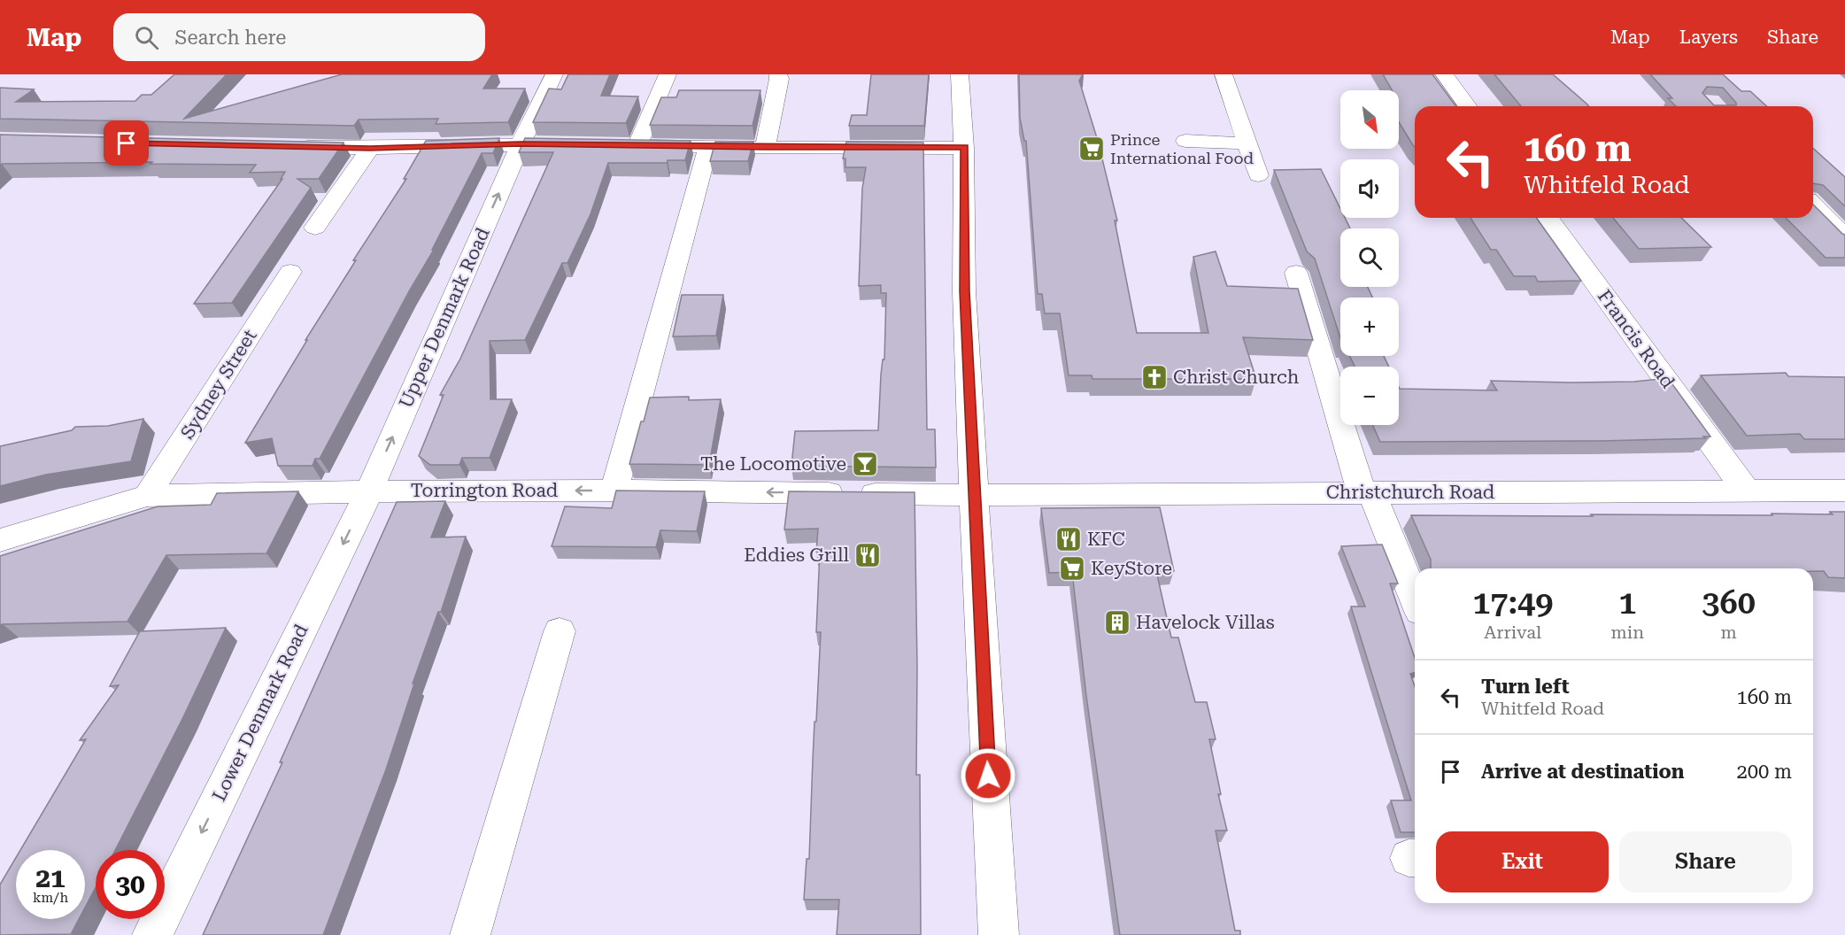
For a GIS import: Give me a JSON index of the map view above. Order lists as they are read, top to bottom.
{
  "streets": {
    "street": [
      "Upper Denmark Road",
      "Francis Road",
      "Sydney Street",
      "Torrington Road",
      "Christchurch Road",
      "Lower Denmark Road"
    ]
  },
  "crossings": [
    ["Upper Denmark Road", "Torrington Road"],
    ["Upper Denmark Road", "Lower Denmark Road"],
    ["Francis Road", "Christchurch Road"],
    ["Sydney Street", "Torrington Road"],
    ["Torrington Road", "Christchurch Road"],
    ["Torrington Road", "Lower Denmark Road"]
  ],
  "one_way": ["Torrington Road"],
  "places": {
    "supermarket": ["Prince International Food", "KeyStore"],
    "church": ["Christ Church"],
    "bar": ["The Locomotive"],
    "restaurant": ["KFC", "Eddies Grill"],
    "building": ["Havelock Villas"]
  },
  "north": "bottom right",
  "page": {
    "header": "Map",
    "search": "Search here",
    "nav": ["Map", "Layers", "Share"],
    "map_buttons": ["+", "−"],
    "turn": ["160 m", "Whitfeld Road"],
    "eta": [
      "17:49",
      "Arrival",
      "1",
      "min",
      "360",
      "m"
    ],
    "list": [
      {
        "name": "Turn left",
        "note": "Whitfeld Road",
        "value": "160 m"
      },
      {
        "name": "Arrive at destination",
        "value": "200 m"
      }
    ],
    "buttons": ["Exit", "Share"],
    "speed": "21 km/h",
    "limit": "30"
  }
}
